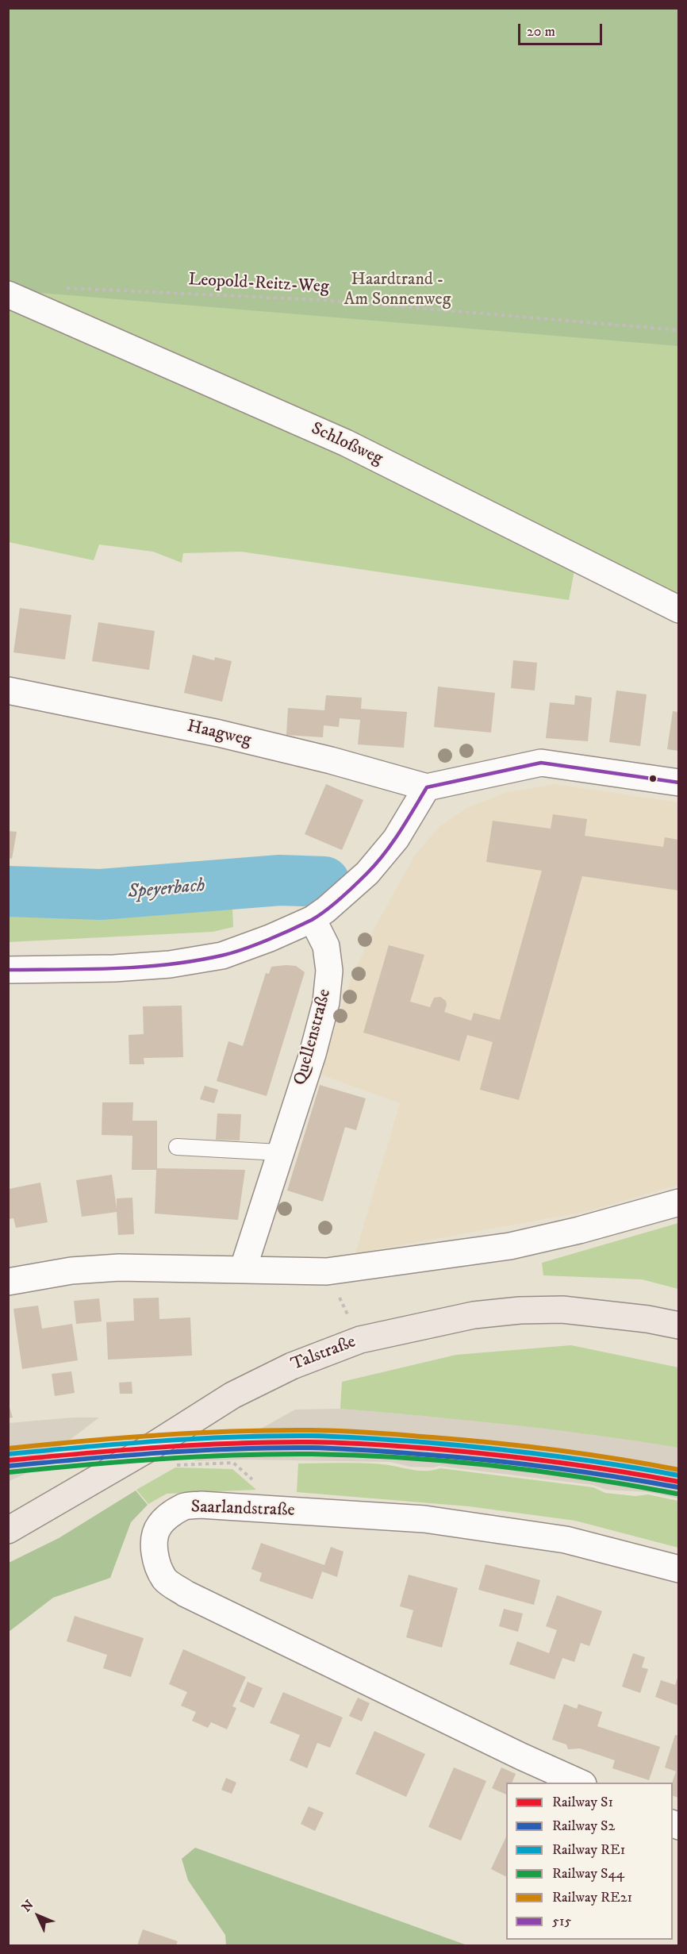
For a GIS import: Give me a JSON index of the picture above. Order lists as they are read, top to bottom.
{
  "streets": {
    "main road": ["Talstraße"],
    "street": [
      "Schloßweg",
      "Haagweg",
      "Quellenstraße",
      "Saarlandstraße"
    ],
    "path": ["Leopold-Reitz-Weg"]
  },
  "water": ["Speyerbach"],
  "parks": ["Haardtrand - Am Sonnenweg"],
  "lines": [
    "transit line 515",
    "rail line RE21",
    "rail line RE1",
    "rail line S1",
    "rail line S2",
    "rail line S44"
  ],
  "legend": [
    "Railway S1",
    "Railway S2",
    "Railway RE1",
    "Railway S44",
    "Railway RE21",
    "515"
  ],
  "scale_bar": "20 m",
  "north": "top left"
}
